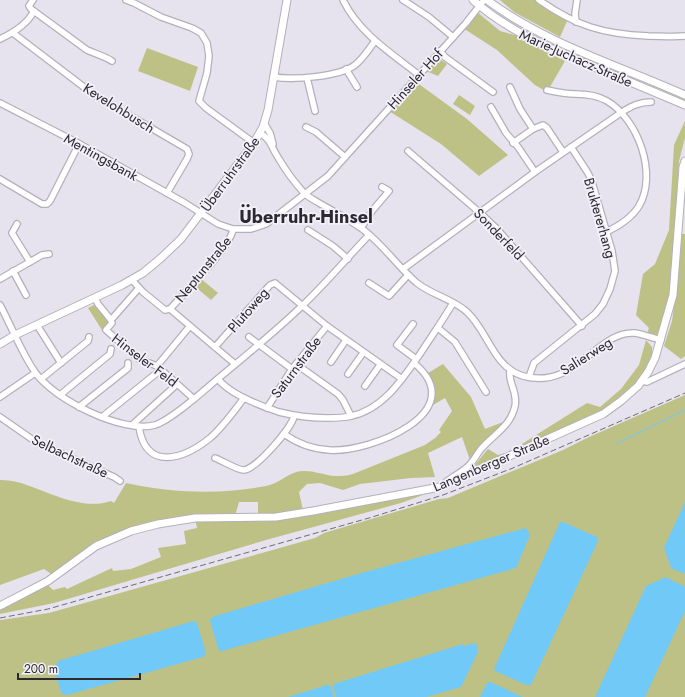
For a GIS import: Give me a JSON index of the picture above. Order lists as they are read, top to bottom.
{
  "streets": {
    "main road": ["Marie-Juchacz-Straße", "Überruhrstraße", "Langenberger Straße"],
    "street": [
      "Hinseler Hof",
      "Kevelohbusch",
      "Mentingsbank",
      "Bruktererhang",
      "Sonderfeld",
      "Neptunstraße",
      "Plutoweg",
      "Salierweg",
      "Hinseler Feld",
      "Saturnstraße",
      "Selbachstraße"
    ]
  },
  "crossings": [
    ["Marie-Juchacz-Straße", "Hinseler Hof"],
    ["Hinseler Hof", "Mentingsbank"],
    ["Hinseler Hof", "Neptunstraße"],
    ["Kevelohbusch", "Mentingsbank"],
    ["Mentingsbank", "Überruhrstraße"],
    ["Mentingsbank", "Neptunstraße"],
    ["Überruhrstraße", "Neptunstraße"],
    ["Überruhrstraße", "Hinseler Feld"],
    ["Bruktererhang", "Sonderfeld"],
    ["Bruktererhang", "Salierweg"],
    ["Neptunstraße", "Plutoweg"],
    ["Neptunstraße", "Hinseler Feld"],
    ["Plutoweg", "Hinseler Feld"],
    ["Salierweg", "Langenberger Straße"]
  ],
  "districts": ["Überruhr-Hinsel"],
  "scale_bar": "200 m"
}
